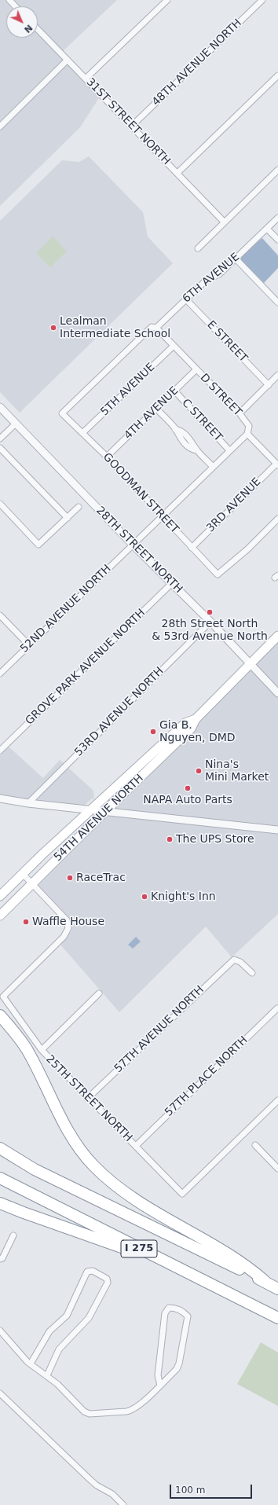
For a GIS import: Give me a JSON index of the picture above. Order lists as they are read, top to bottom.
{
  "streets": {
    "highway": ["I 275"],
    "main road": ["54TH AVENUE NORTH"],
    "street": [
      "48TH AVENUE NORTH",
      "31ST STREET NORTH",
      "6TH AVENUE",
      "E STREET",
      "5TH AVENUE",
      "D STREET",
      "4TH AVENUE",
      "C STREET",
      "GOODMAN STREET",
      "3RD AVENUE",
      "28TH STREET NORTH",
      "52ND AVENUE NORTH",
      "GROVE PARK AVENUE NORTH",
      "53RD AVENUE NORTH",
      "57TH AVENUE NORTH",
      "57TH PLACE NORTH",
      "25TH STREET NORTH"
    ]
  },
  "crossings": [
    ["48TH AVENUE NORTH", "31ST STREET NORTH"],
    ["6TH AVENUE", "E STREET"],
    ["6TH AVENUE", "D STREET"],
    ["6TH AVENUE", "GOODMAN STREET"],
    ["5TH AVENUE", "D STREET"],
    ["5TH AVENUE", "GOODMAN STREET"],
    ["D STREET", "4TH AVENUE"],
    ["D STREET", "52ND AVENUE NORTH"],
    ["4TH AVENUE", "C STREET"],
    ["4TH AVENUE", "GOODMAN STREET"],
    ["C STREET", "52ND AVENUE NORTH"],
    ["GOODMAN STREET", "3RD AVENUE"],
    ["GOODMAN STREET", "52ND AVENUE NORTH"],
    ["28TH STREET NORTH", "52ND AVENUE NORTH"],
    ["28TH STREET NORTH", "GROVE PARK AVENUE NORTH"],
    ["28TH STREET NORTH", "53RD AVENUE NORTH"],
    ["28TH STREET NORTH", "54TH AVENUE NORTH"],
    ["54TH AVENUE NORTH", "25TH STREET NORTH"],
    ["57TH AVENUE NORTH", "25TH STREET NORTH"],
    ["57TH PLACE NORTH", "25TH STREET NORTH"]
  ],
  "places": [
    "Lealman Intermediate School",
    "28th Street North & 53rd Avenue North",
    "Gia B. Nguyen, DMD",
    "Nina's Mini Market",
    "NAPA Auto Parts",
    "The UPS Store",
    "RaceTrac",
    "Knight's Inn",
    "Waffle House"
  ],
  "scale_bar": "100 m",
  "north": "bottom right"
}
